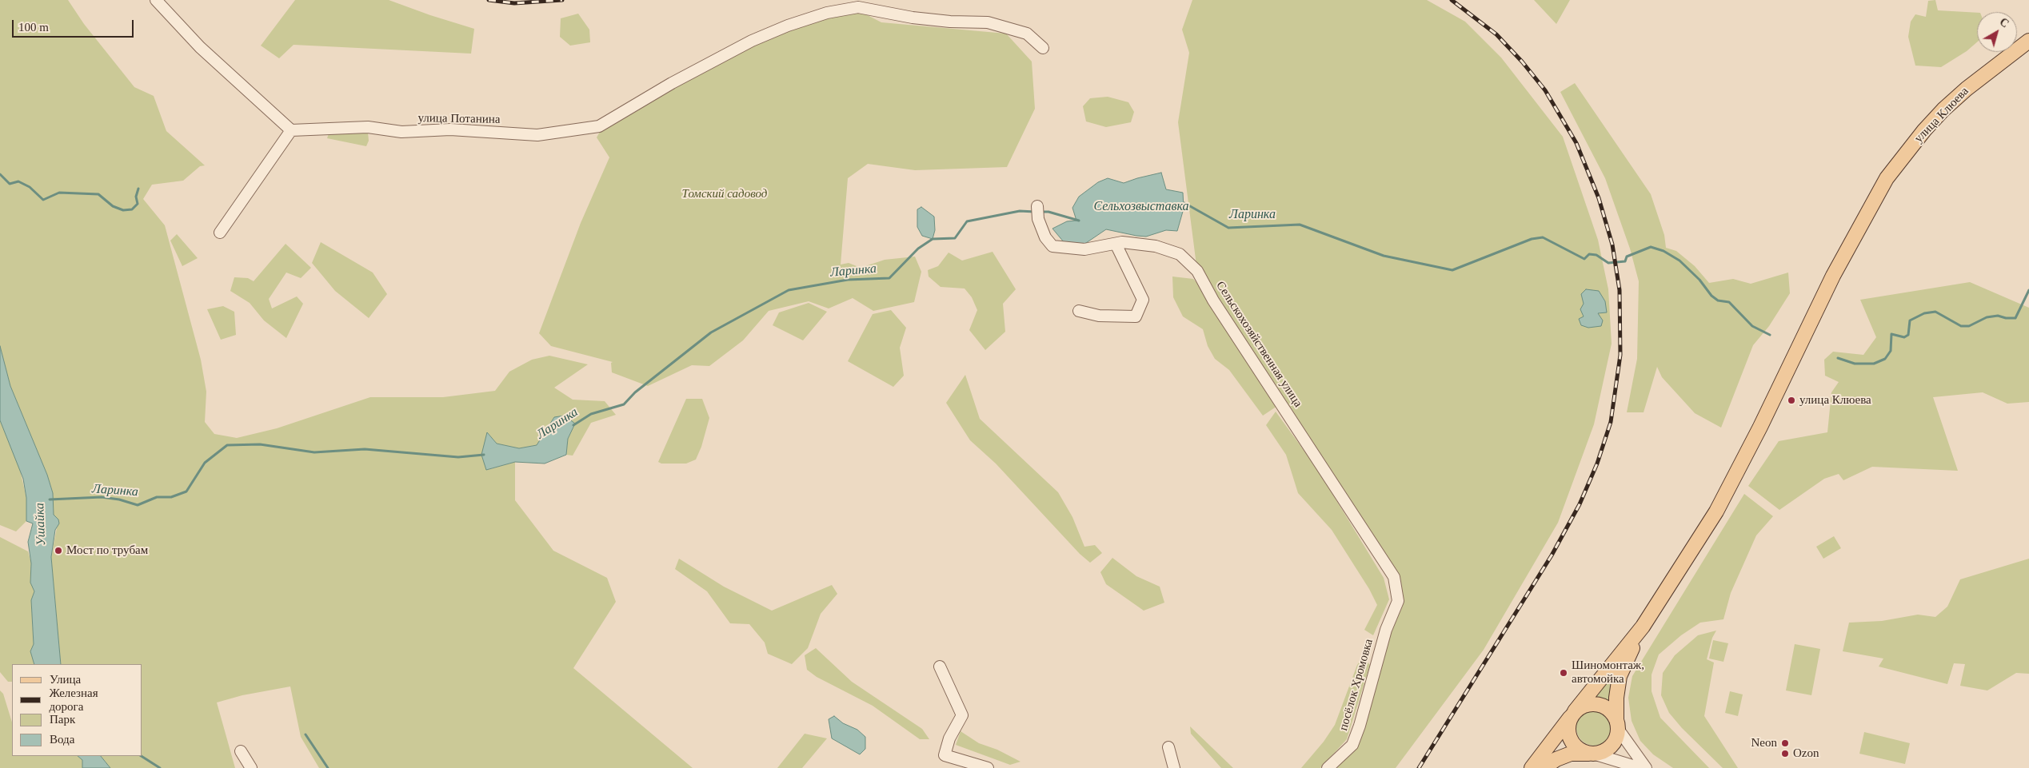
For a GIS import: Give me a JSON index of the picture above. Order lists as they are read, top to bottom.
{
  "streets": {
    "main road": ["улица Клюева"],
    "street": ["улица Потанина", "Сельскохозяйственная улица", "посёлок Хромовка"]
  },
  "crossings": [
    ["Сельскохозяйственная улица", "посёлок Хромовка"]
  ],
  "water": ["Сельхозвыставка", "Ларинка", "Ушайка"],
  "parks": ["Томский садовод"],
  "places": [
    "улица Клюева",
    "Мост по трубам",
    "Шиномонтаж, автомойка",
    "Neon",
    "Ozon"
  ],
  "legend": [
    "Улица",
    "Железная дорога",
    "Парк",
    "Вода"
  ],
  "scale_bar": "100 m",
  "north": "top right"
}
